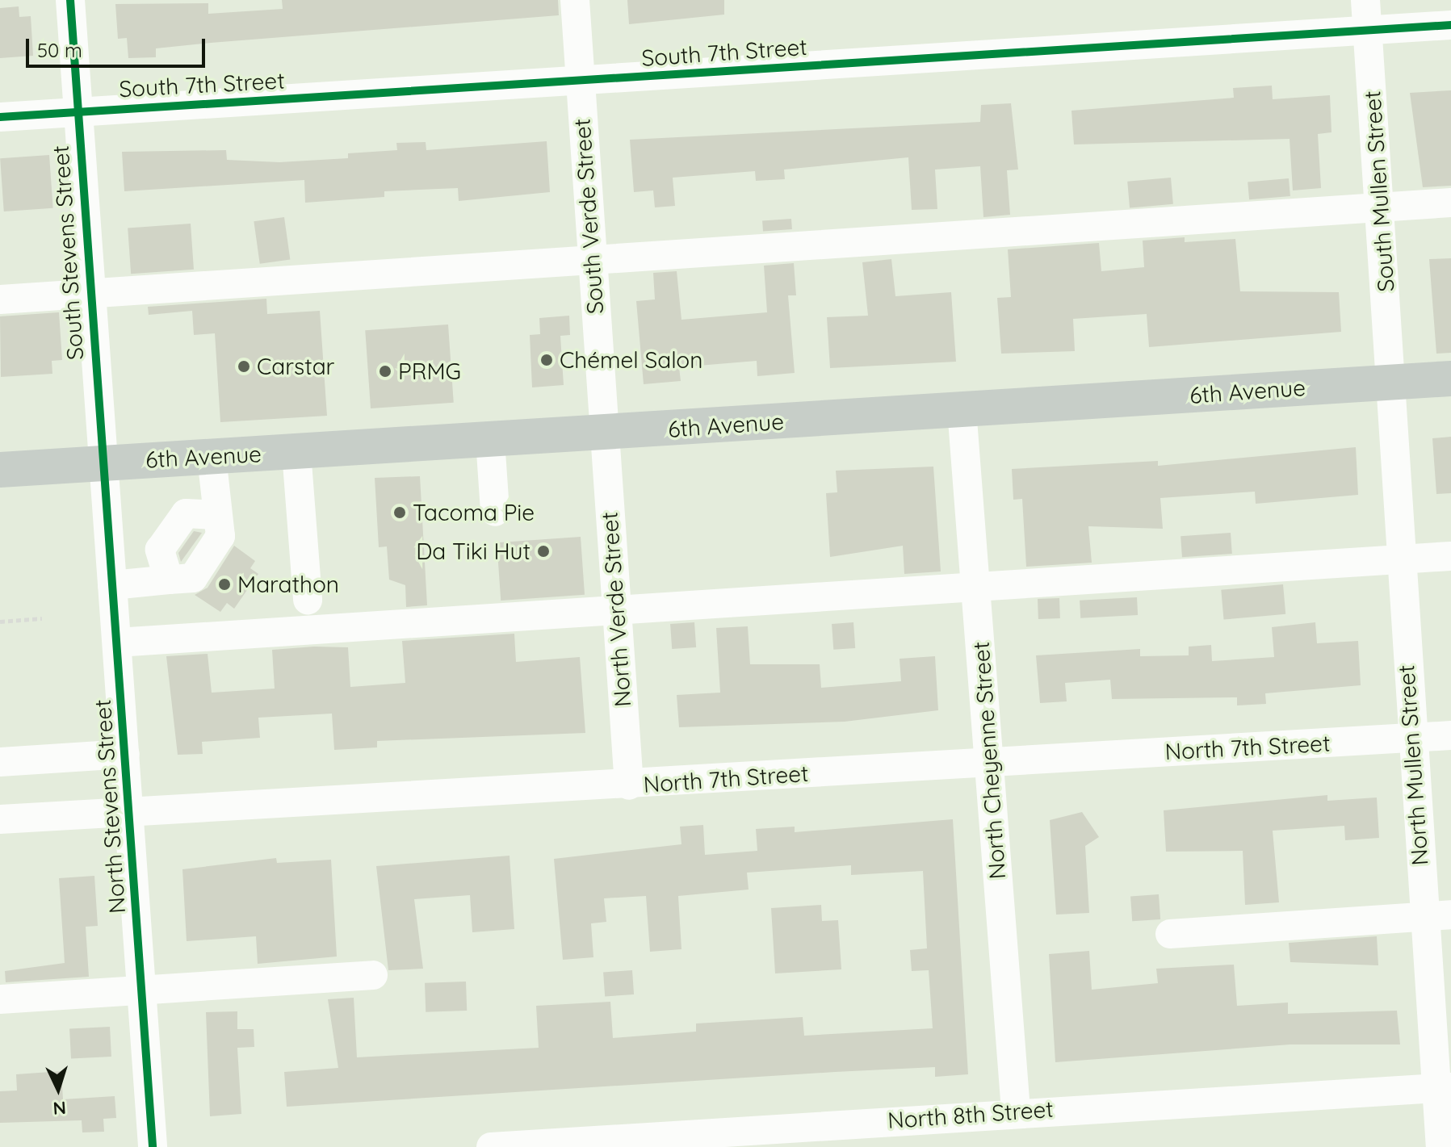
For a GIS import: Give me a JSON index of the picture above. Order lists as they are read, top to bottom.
{
  "streets": {
    "main road": ["6th Avenue"],
    "street": [
      "South 7th Street",
      "South Mullen Street",
      "South Verde Street",
      "South Stevens Street",
      "North Verde Street",
      "North 7th Street",
      "North Cheyenne Street",
      "North Mullen Street",
      "North Stevens Street",
      "North 8th Street"
    ]
  },
  "crossings": [
    ["South 7th Street", "South Mullen Street"],
    ["South 7th Street", "South Verde Street"],
    ["South 7th Street", "South Stevens Street"],
    ["South Mullen Street", "6th Avenue"],
    ["South Mullen Street", "North Mullen Street"],
    ["South Verde Street", "6th Avenue"],
    ["South Verde Street", "North Verde Street"],
    ["South Stevens Street", "6th Avenue"],
    ["South Stevens Street", "North Stevens Street"],
    ["6th Avenue", "North Verde Street"],
    ["6th Avenue", "North Cheyenne Street"],
    ["6th Avenue", "North Mullen Street"],
    ["6th Avenue", "North Stevens Street"],
    ["North Verde Street", "North 7th Street"],
    ["North 7th Street", "North Cheyenne Street"],
    ["North 7th Street", "North Mullen Street"],
    ["North 7th Street", "North Stevens Street"],
    ["North Cheyenne Street", "North 8th Street"],
    ["North Mullen Street", "North 8th Street"]
  ],
  "places": [
    "Chémel Salon",
    "Carstar",
    "PRMG",
    "Tacoma Pie",
    "Da Tiki Hut",
    "Marathon"
  ],
  "scale_bar": "50 m",
  "north": "bottom"
}
